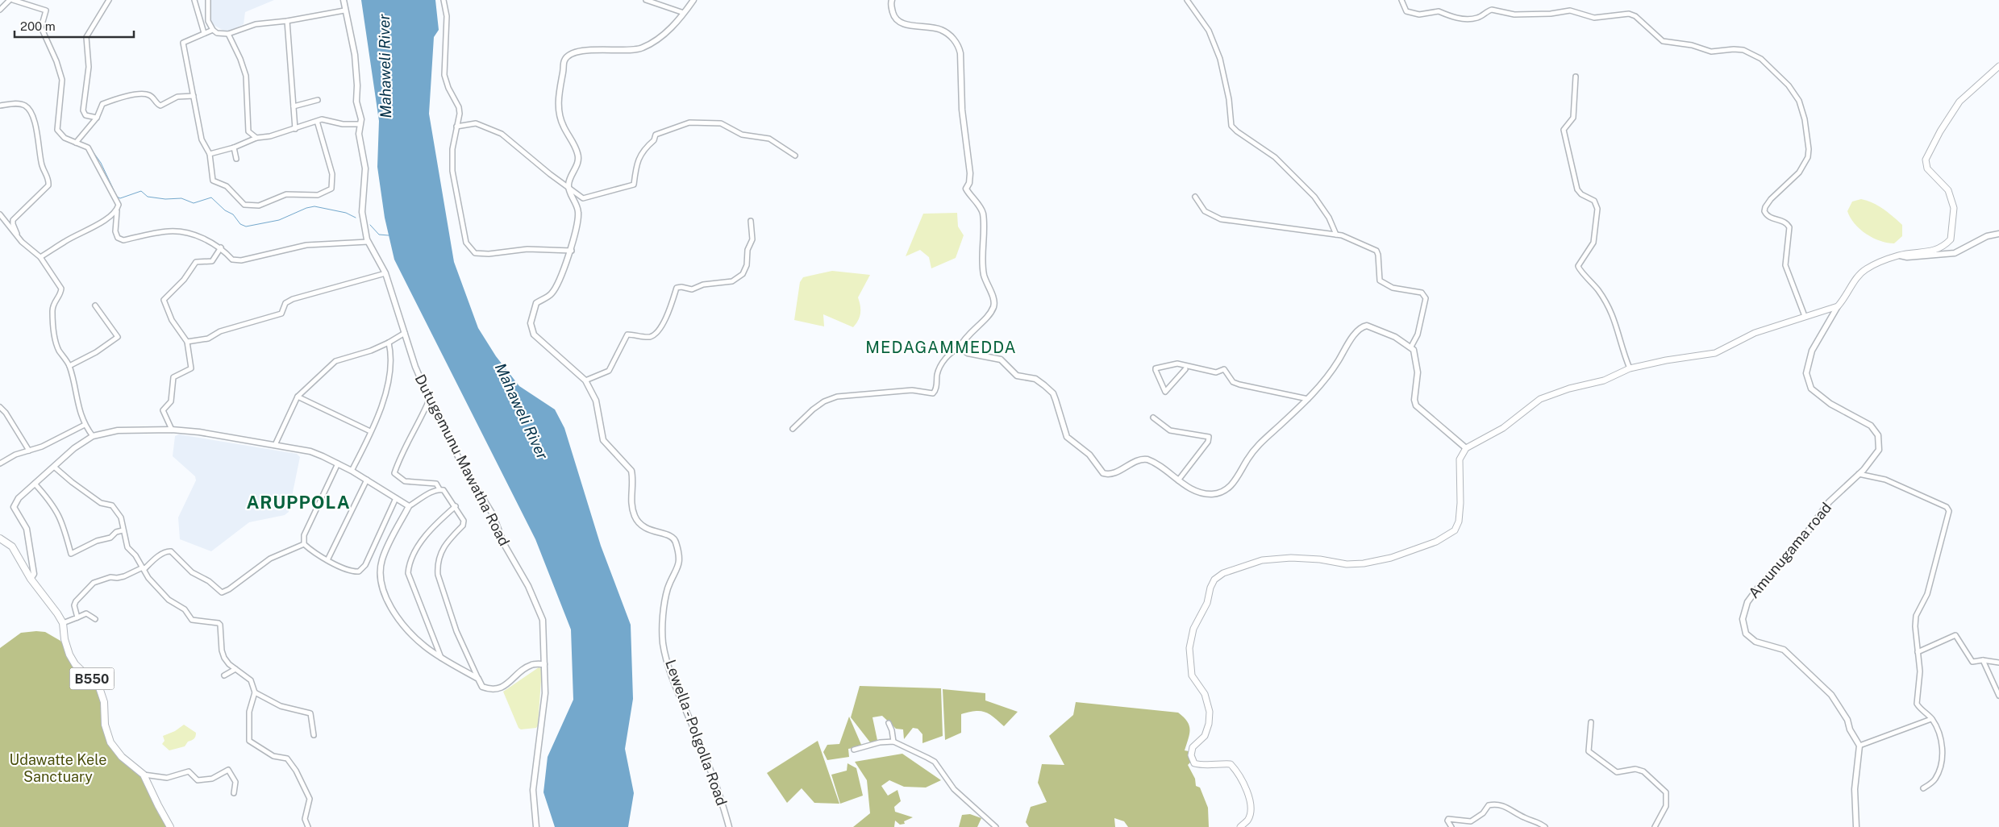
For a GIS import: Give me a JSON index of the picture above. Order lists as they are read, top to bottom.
{
  "streets": {
    "main road": ["B550"],
    "street": ["Dutugemunu Mawatha Road", "Amunugama road", "Lewella - Polgolla Road"]
  },
  "districts": ["MEDAGAMMEDDA", "ARUPPOLA"],
  "water": ["Mahaweli River"],
  "parks": ["Udawatte Kele Sanctuary"],
  "scale_bar": "200 m"
}
